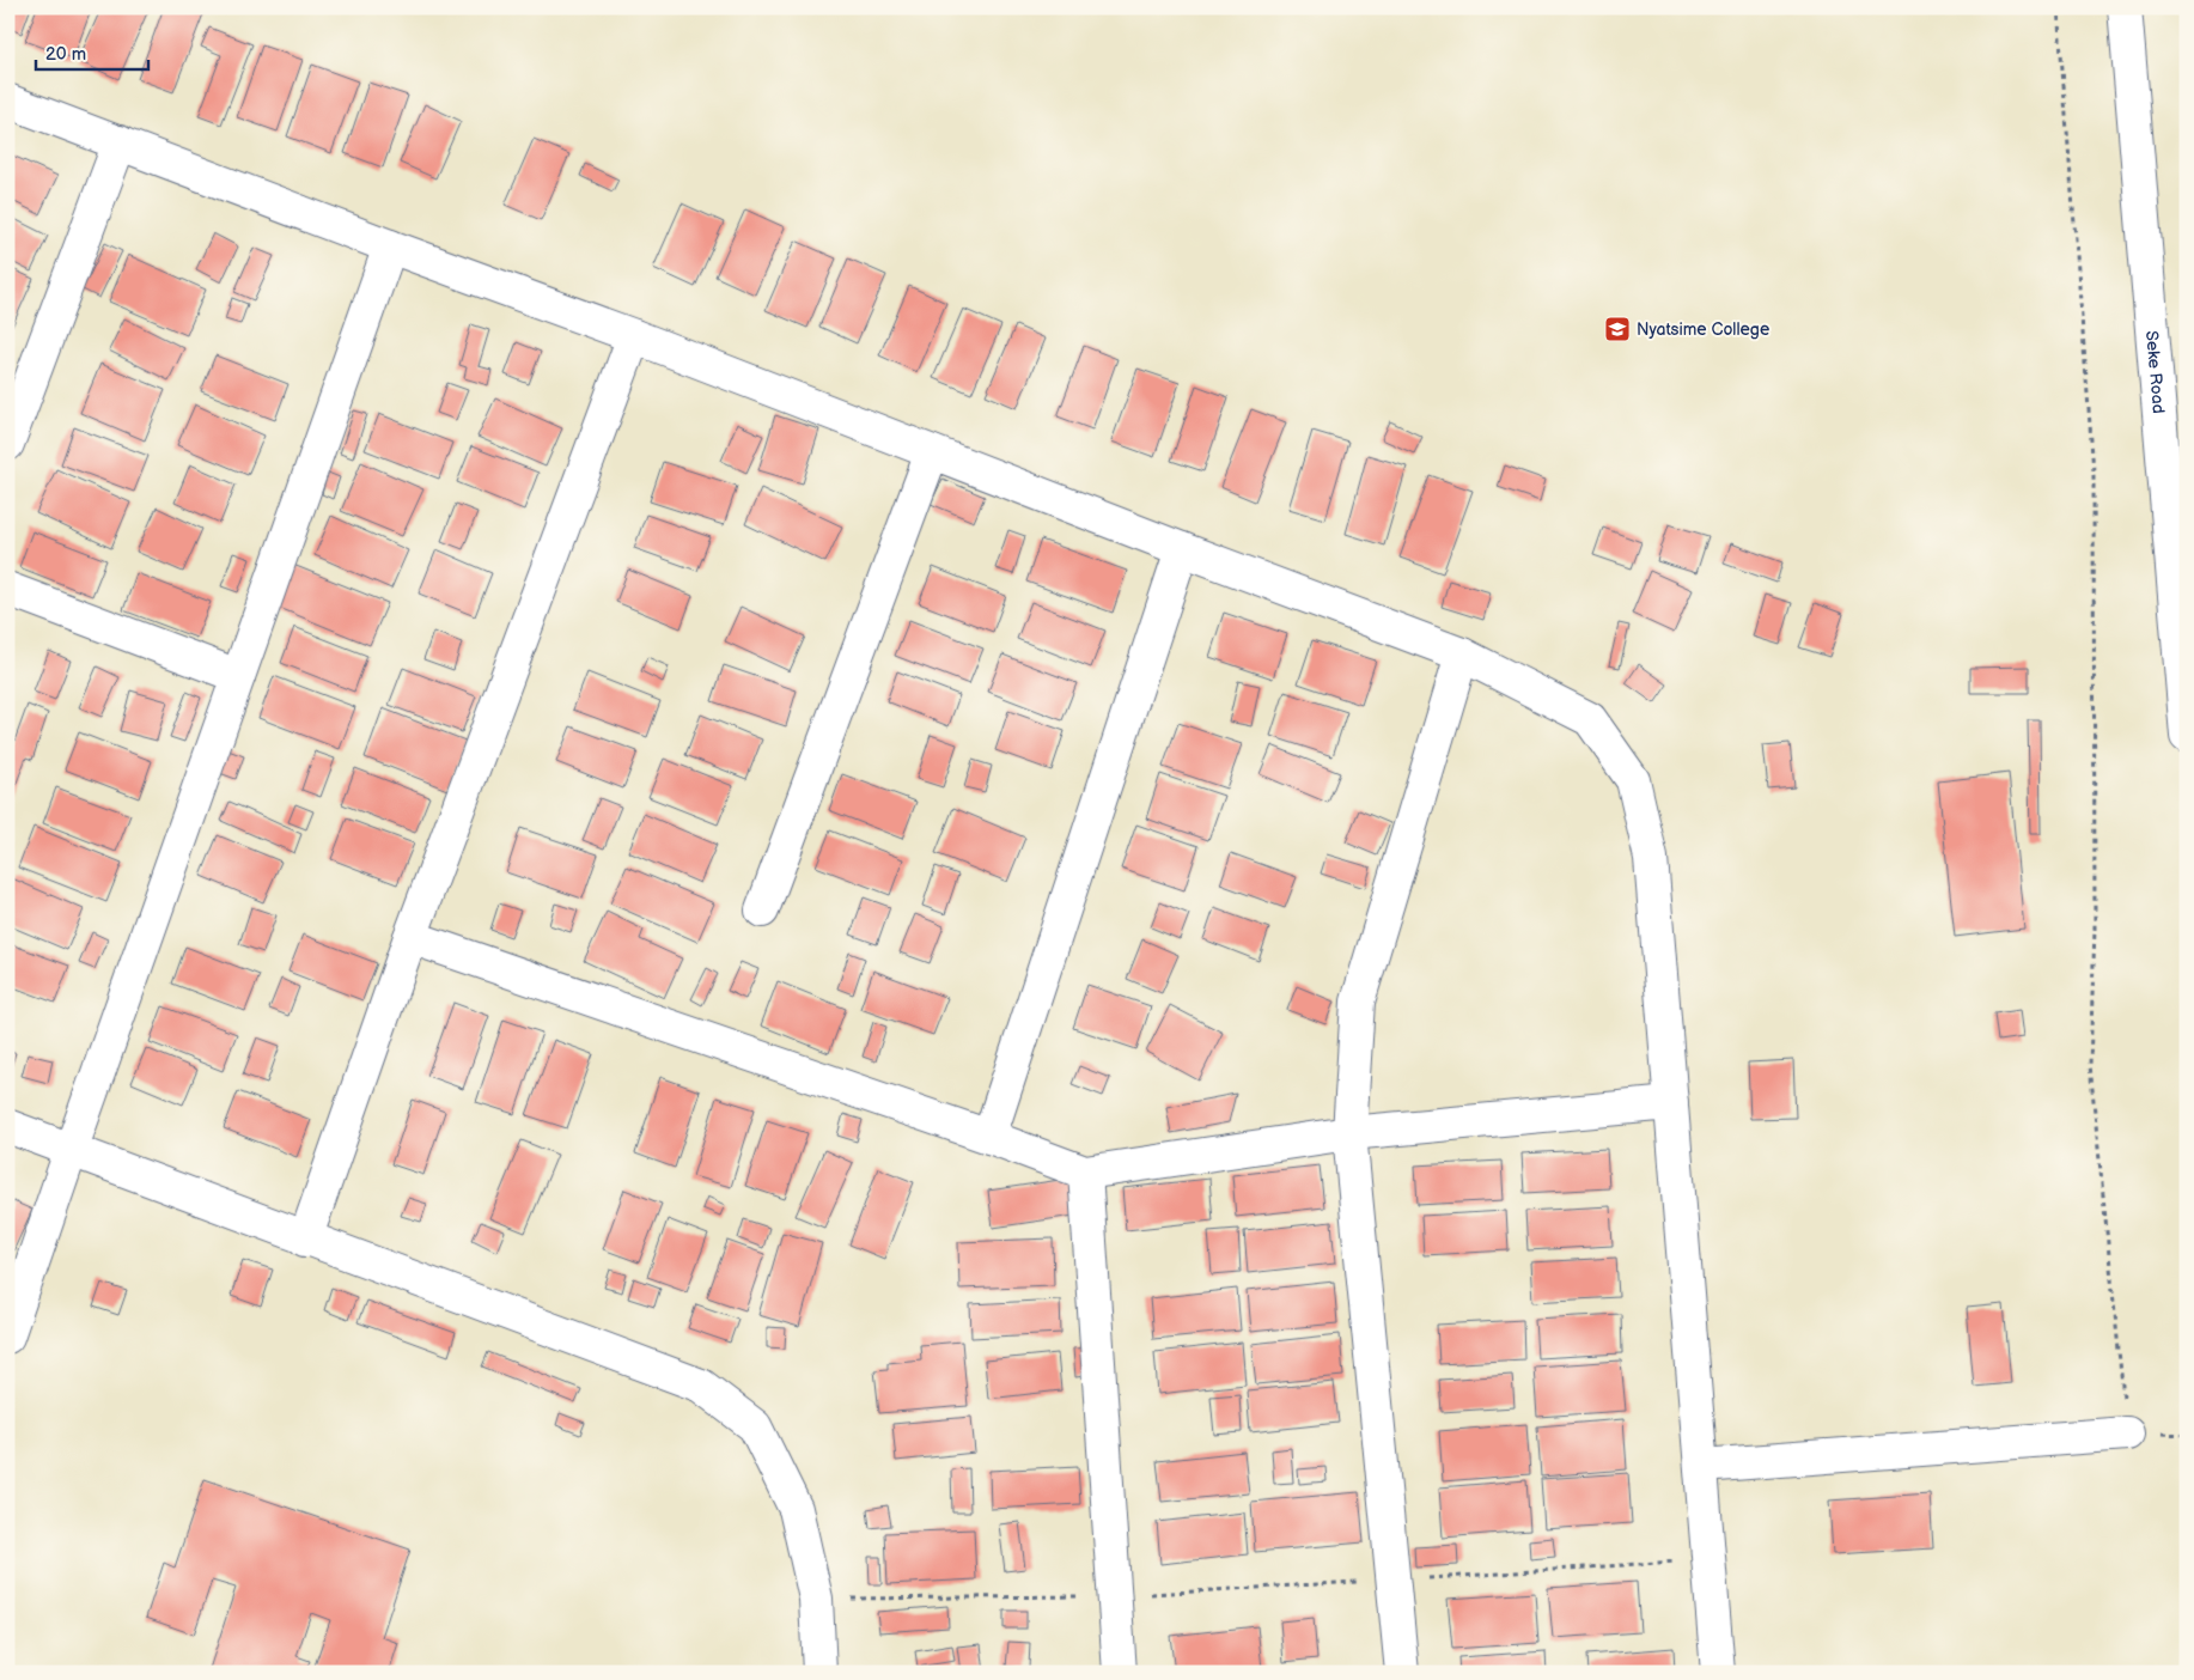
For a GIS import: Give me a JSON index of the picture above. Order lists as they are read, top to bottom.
{
  "streets": {
    "street": ["Seke Road"]
  },
  "places": {
    "school or university": ["Nyatsime College"]
  },
  "scale_bar": "20 m"
}
